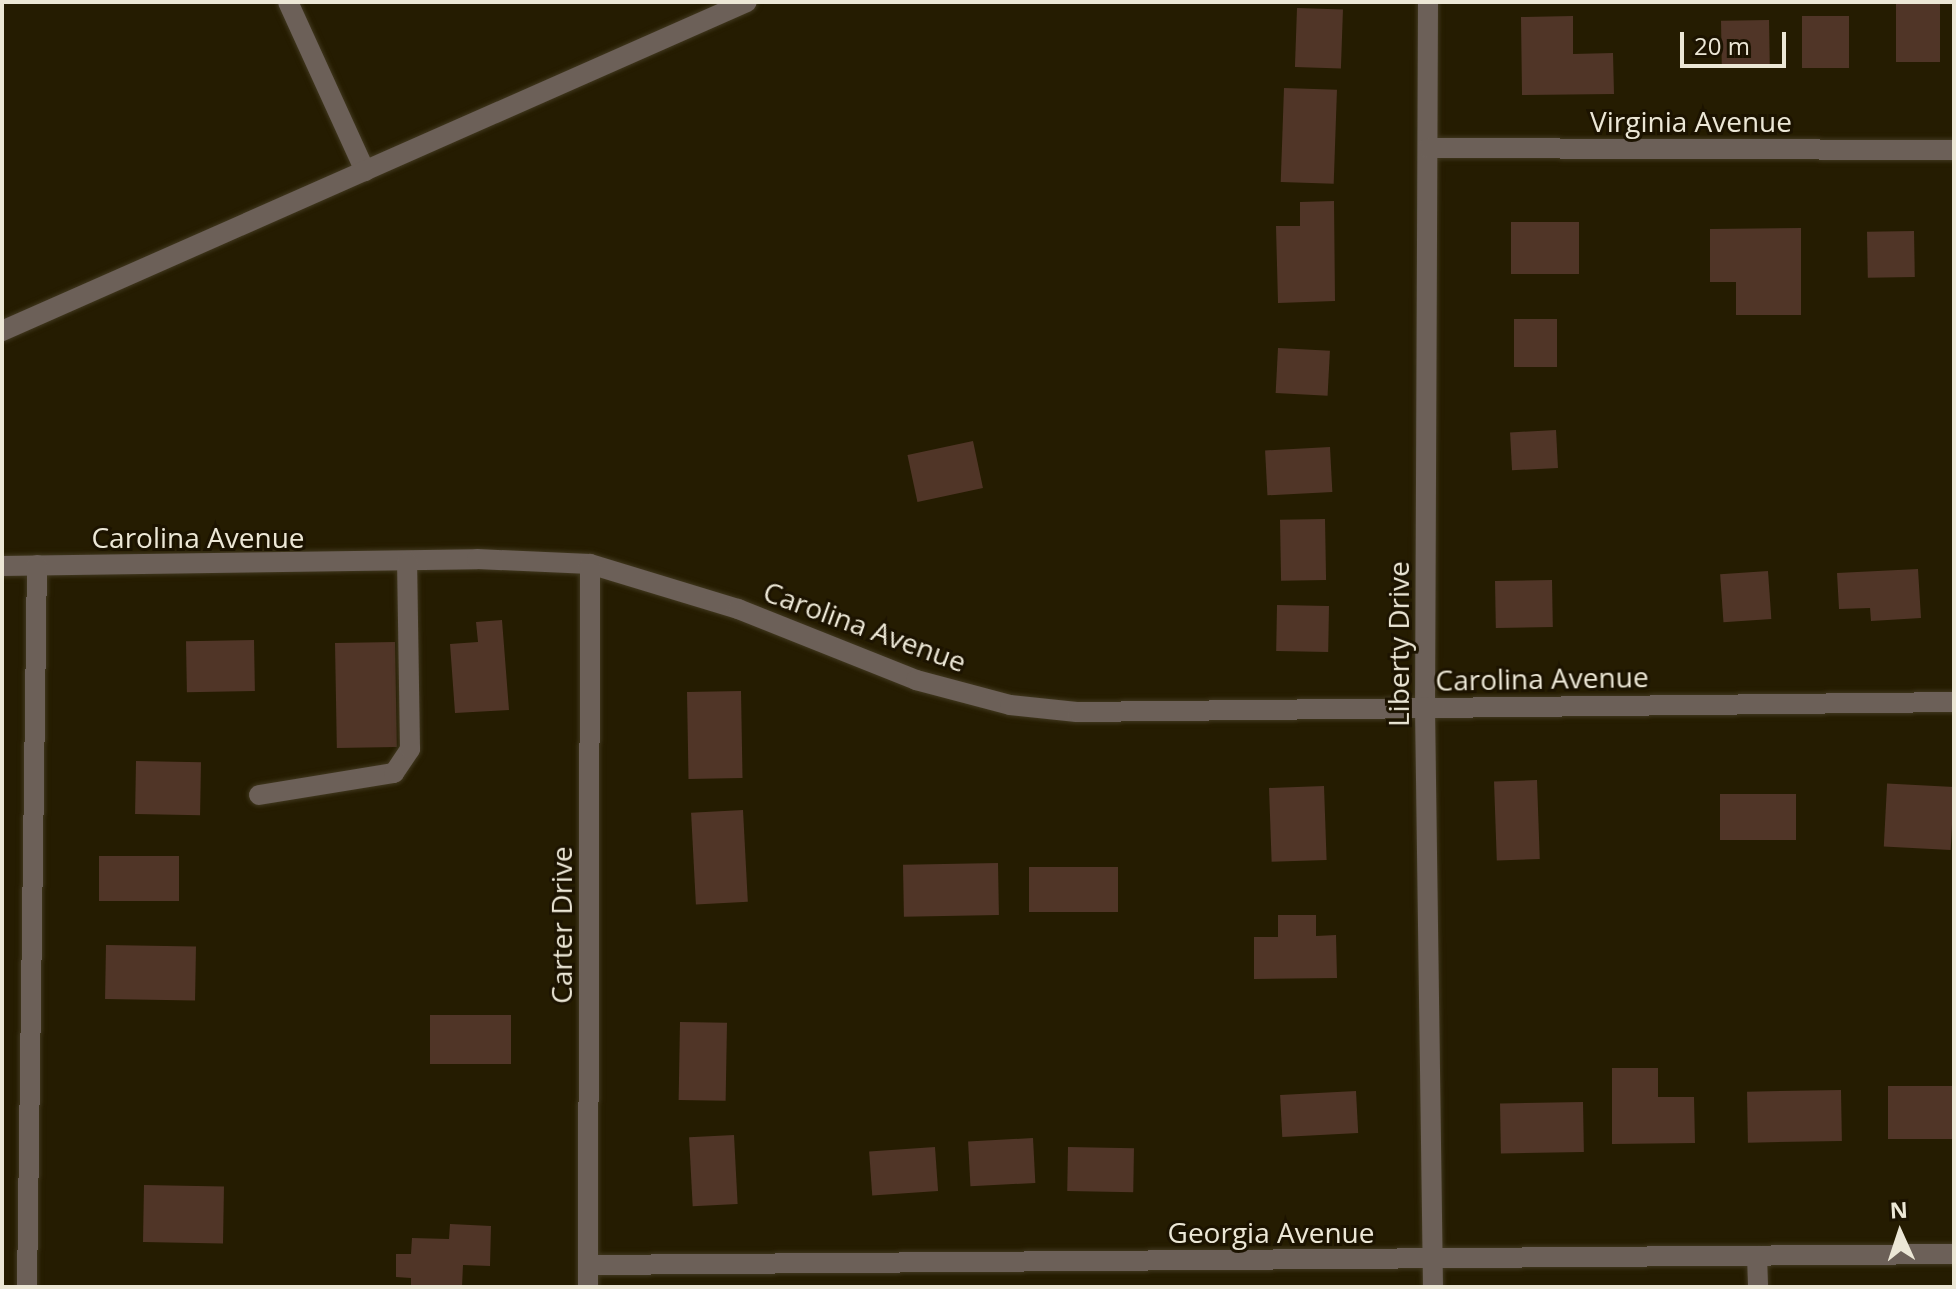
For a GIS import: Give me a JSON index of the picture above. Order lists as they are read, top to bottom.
{
  "streets": {
    "street": [
      "Virginia Avenue",
      "Carolina Avenue",
      "Liberty Drive",
      "Carter Drive",
      "Georgia Avenue"
    ]
  },
  "crossings": [
    ["Virginia Avenue", "Liberty Drive"],
    ["Carolina Avenue", "Liberty Drive"],
    ["Carolina Avenue", "Carter Drive"],
    ["Liberty Drive", "Georgia Avenue"],
    ["Carter Drive", "Georgia Avenue"]
  ],
  "scale_bar": "20 m",
  "north": "top"
}
